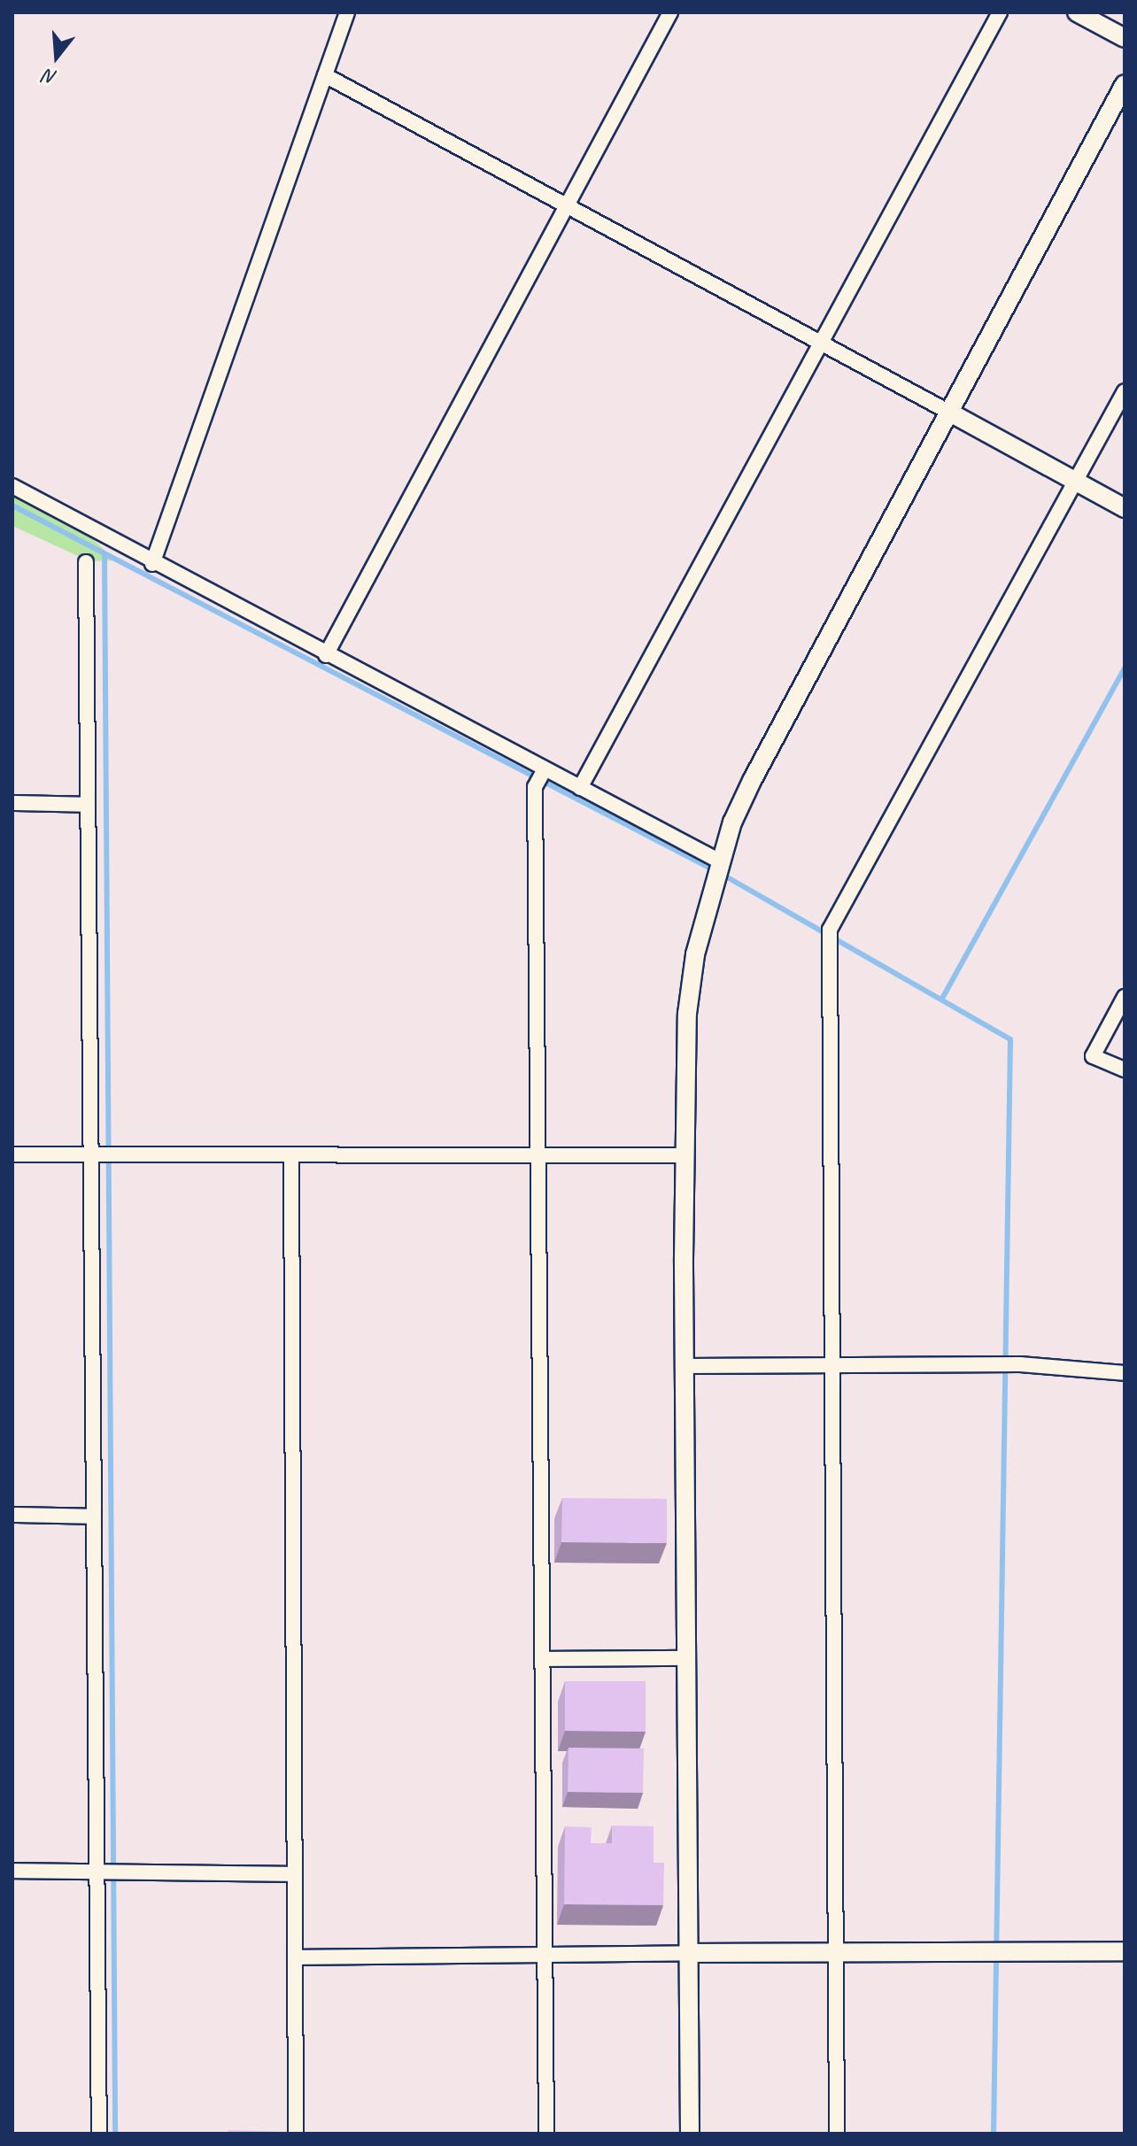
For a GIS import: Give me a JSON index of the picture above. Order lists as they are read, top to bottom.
{
  "north": "bottom"
}
